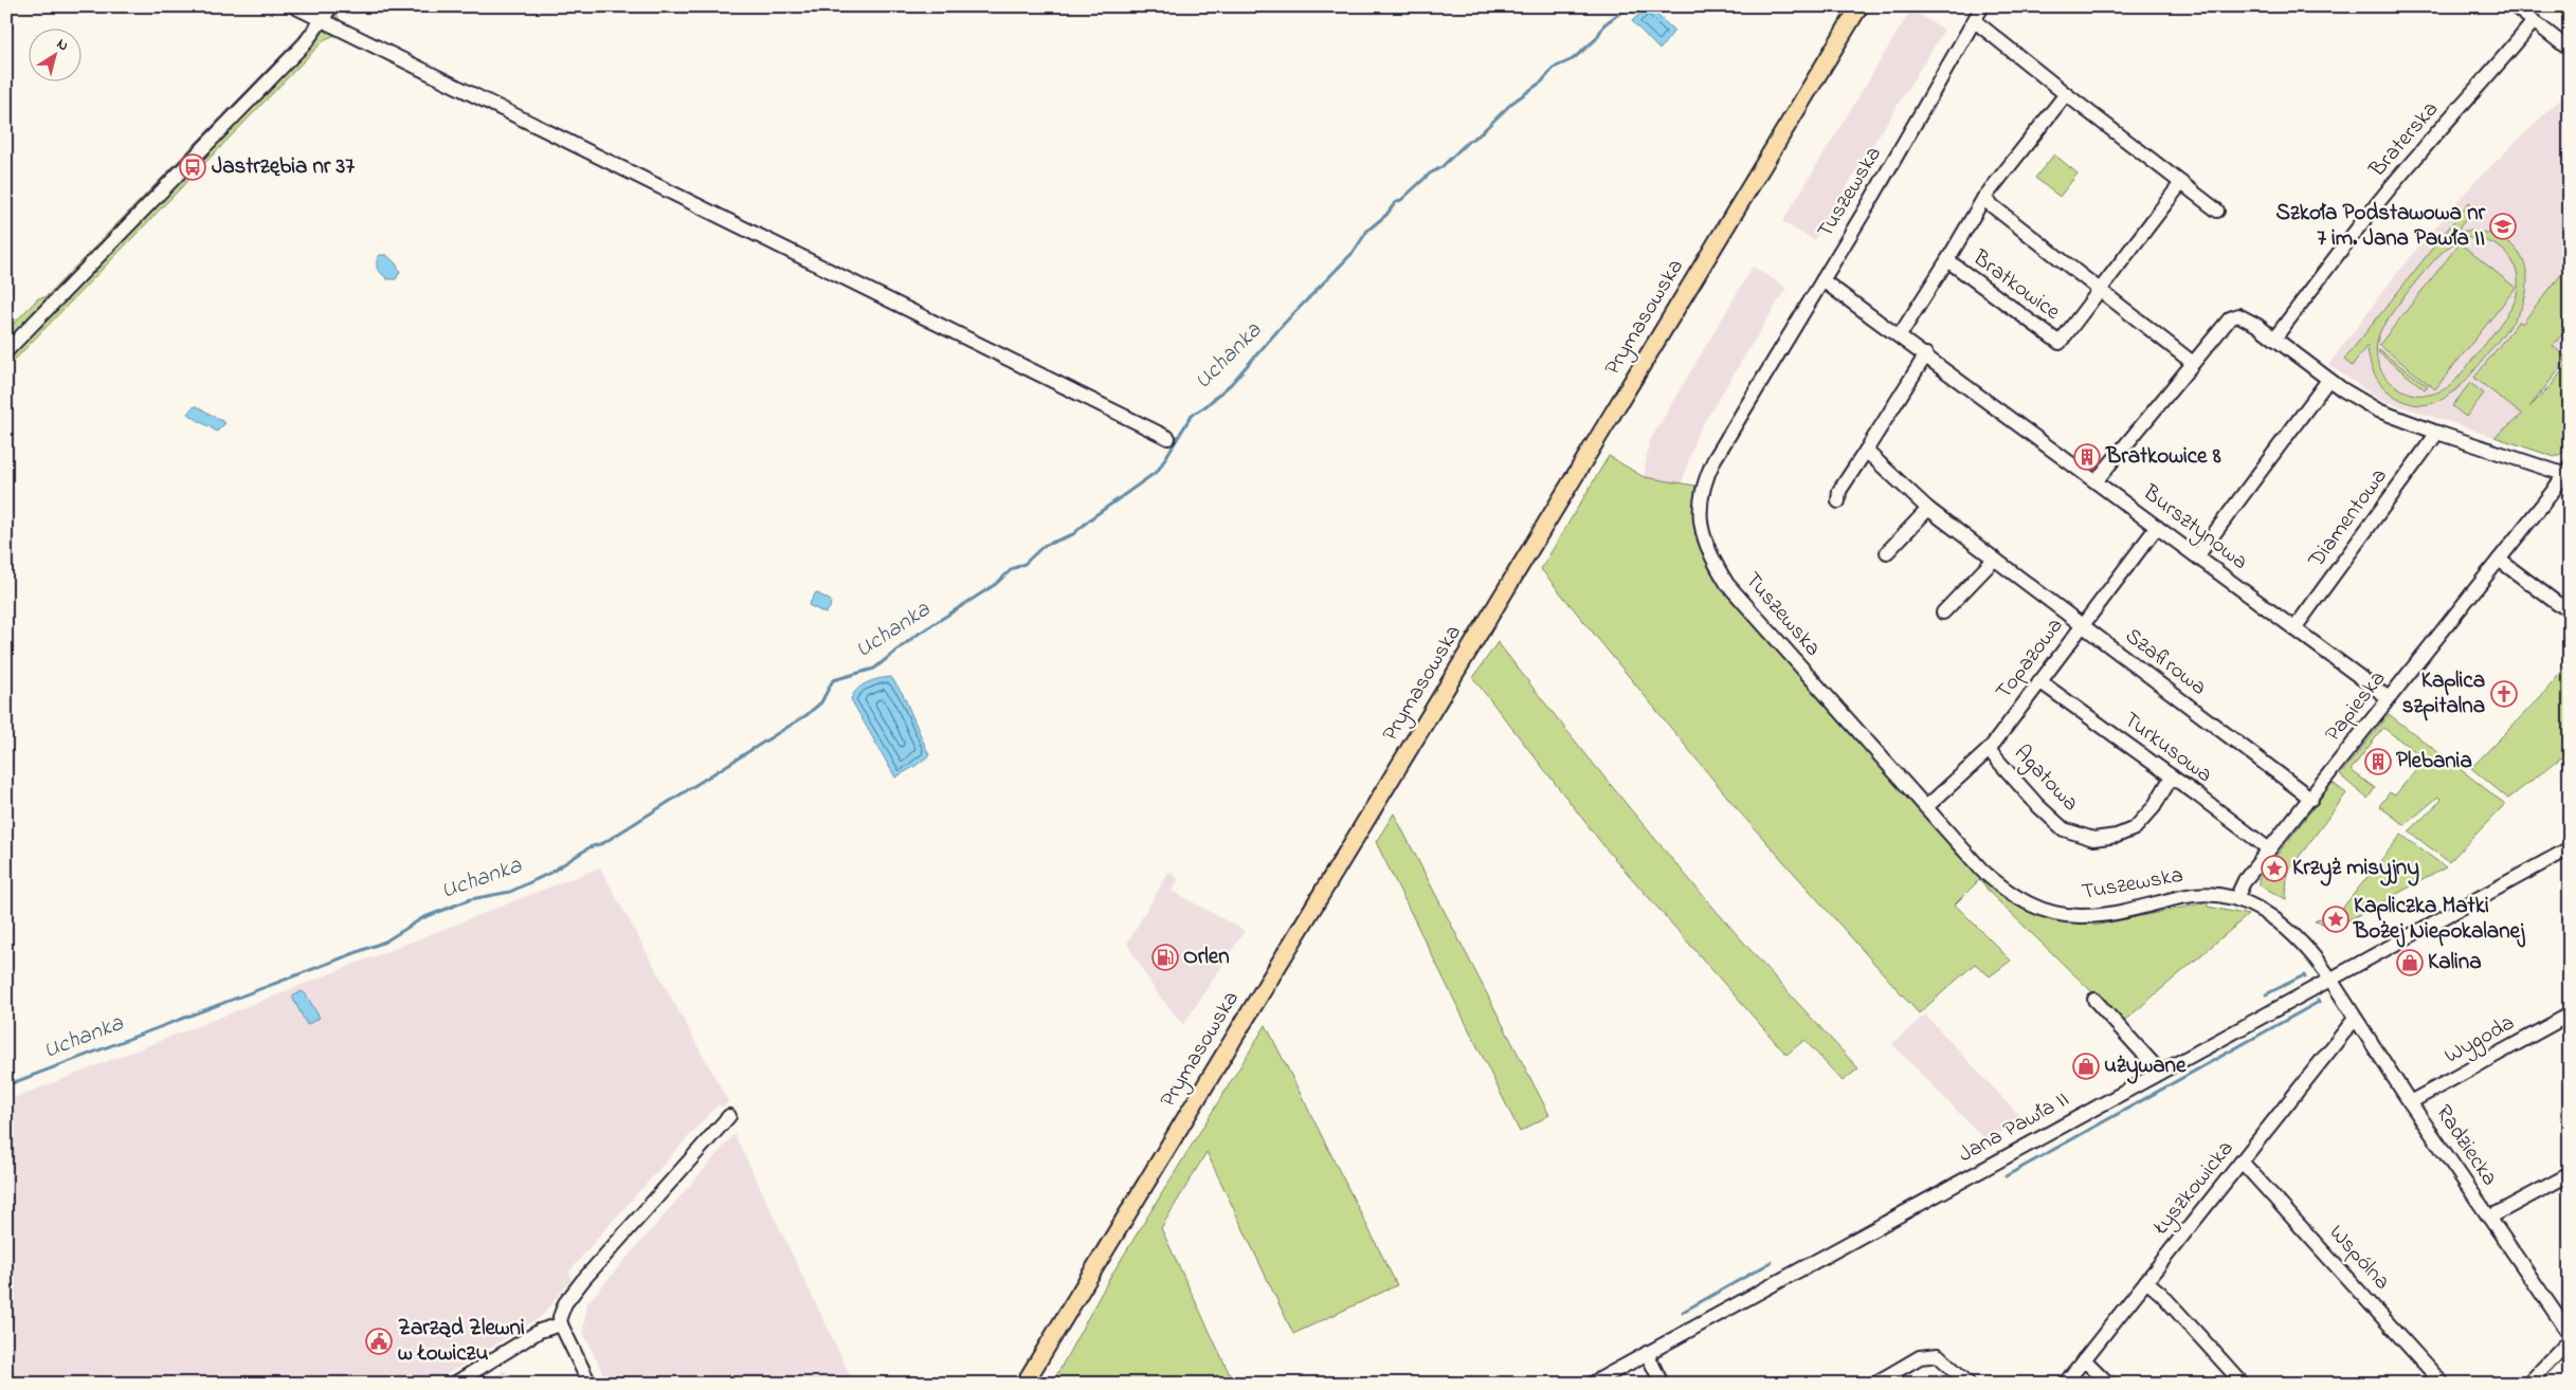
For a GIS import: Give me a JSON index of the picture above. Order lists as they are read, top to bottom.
{
  "streets": {
    "main road": ["Prymasowska"],
    "street": [
      "Braterska",
      "Tuszewska",
      "Bratkowice",
      "Diamentowa",
      "Bursztynowa",
      "Topazowa",
      "Szafirowa",
      "Papieska",
      "Turkusowa",
      "Agatowa",
      "Wygoda",
      "Jana Pawła II",
      "Radziecka",
      "Łyszkowicka",
      "Wspólna"
    ]
  },
  "crossings": [
    ["Tuszewska", "Bursztynowa"],
    ["Tuszewska", "Topazowa"],
    ["Tuszewska", "Papieska"],
    ["Tuszewska", "Jana Pawła II"],
    ["Tuszewska", "Radziecka"],
    ["Bratkowice", "Bursztynowa"],
    ["Diamentowa", "Bursztynowa"],
    ["Bursztynowa", "Topazowa"],
    ["Bursztynowa", "Papieska"],
    ["Topazowa", "Szafirowa"],
    ["Topazowa", "Turkusowa"],
    ["Topazowa", "Agatowa"],
    ["Szafirowa", "Papieska"],
    ["Papieska", "Turkusowa"],
    ["Turkusowa", "Agatowa"],
    ["Wygoda", "Radziecka"],
    ["Jana Pawła II", "Radziecka"],
    ["Radziecka", "Łyszkowicka"],
    ["Łyszkowicka", "Wspólna"]
  ],
  "water": ["Uchanka"],
  "places": {
    "bus stop": ["Jastrzębia nr 37"],
    "school or university": ["Szkoła Podstawowa nr 7 im. Jana Pawła II"],
    "building": ["Bratkowice 8", "Plebania"],
    "church": ["Kaplica szpitalna"],
    "place": ["Krzyż misyjny", "Kapliczka Matki Bożej Niepokalanej"],
    "fuel station": ["Orlen"],
    "shop": ["Kalina", "używane"],
    "public building": ["Zarząd Zlewni w Łowiczu"]
  },
  "north": "top right"
}
